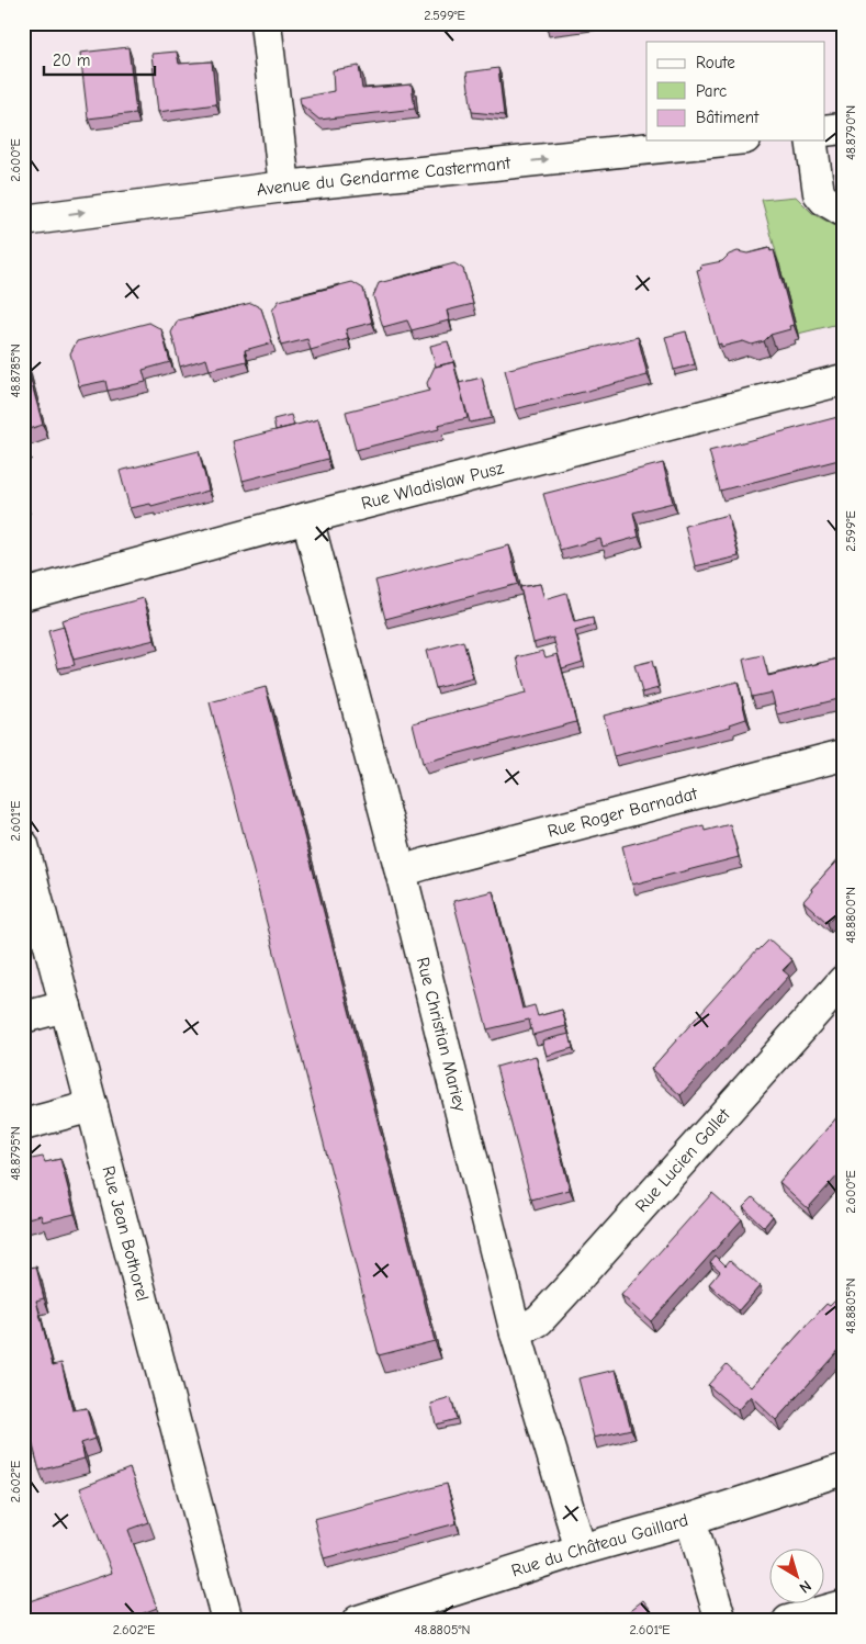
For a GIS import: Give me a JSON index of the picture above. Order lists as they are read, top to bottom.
{
  "streets": {
    "street": [
      "Avenue du Gendarme Castermant",
      "Rue Wladislaw Pusz",
      "Rue Roger Barnadat",
      "Rue Christian Mariey",
      "Rue Lucien Gallet",
      "Rue Jean Bothorel",
      "Rue du Château Gaillard"
    ]
  },
  "crossings": [
    ["Rue Wladislaw Pusz", "Rue Christian Mariey"],
    ["Rue Roger Barnadat", "Rue Christian Mariey"],
    ["Rue Christian Mariey", "Rue Lucien Gallet"],
    ["Rue Christian Mariey", "Rue du Château Gaillard"]
  ],
  "one_way": ["Avenue du Gendarme Castermant"],
  "legend": ["Route", "Parc", "Bâtiment"],
  "scale_bar": "20 m",
  "north": "bottom right",
  "coordinates": [
    "2.599°E",
    "48.8790°N",
    "2.600°E",
    "48.8785°N",
    "2.601°E",
    "48.8800°N",
    "48.8795°N",
    "48.8805°N",
    "2.602°E"
  ]
}
